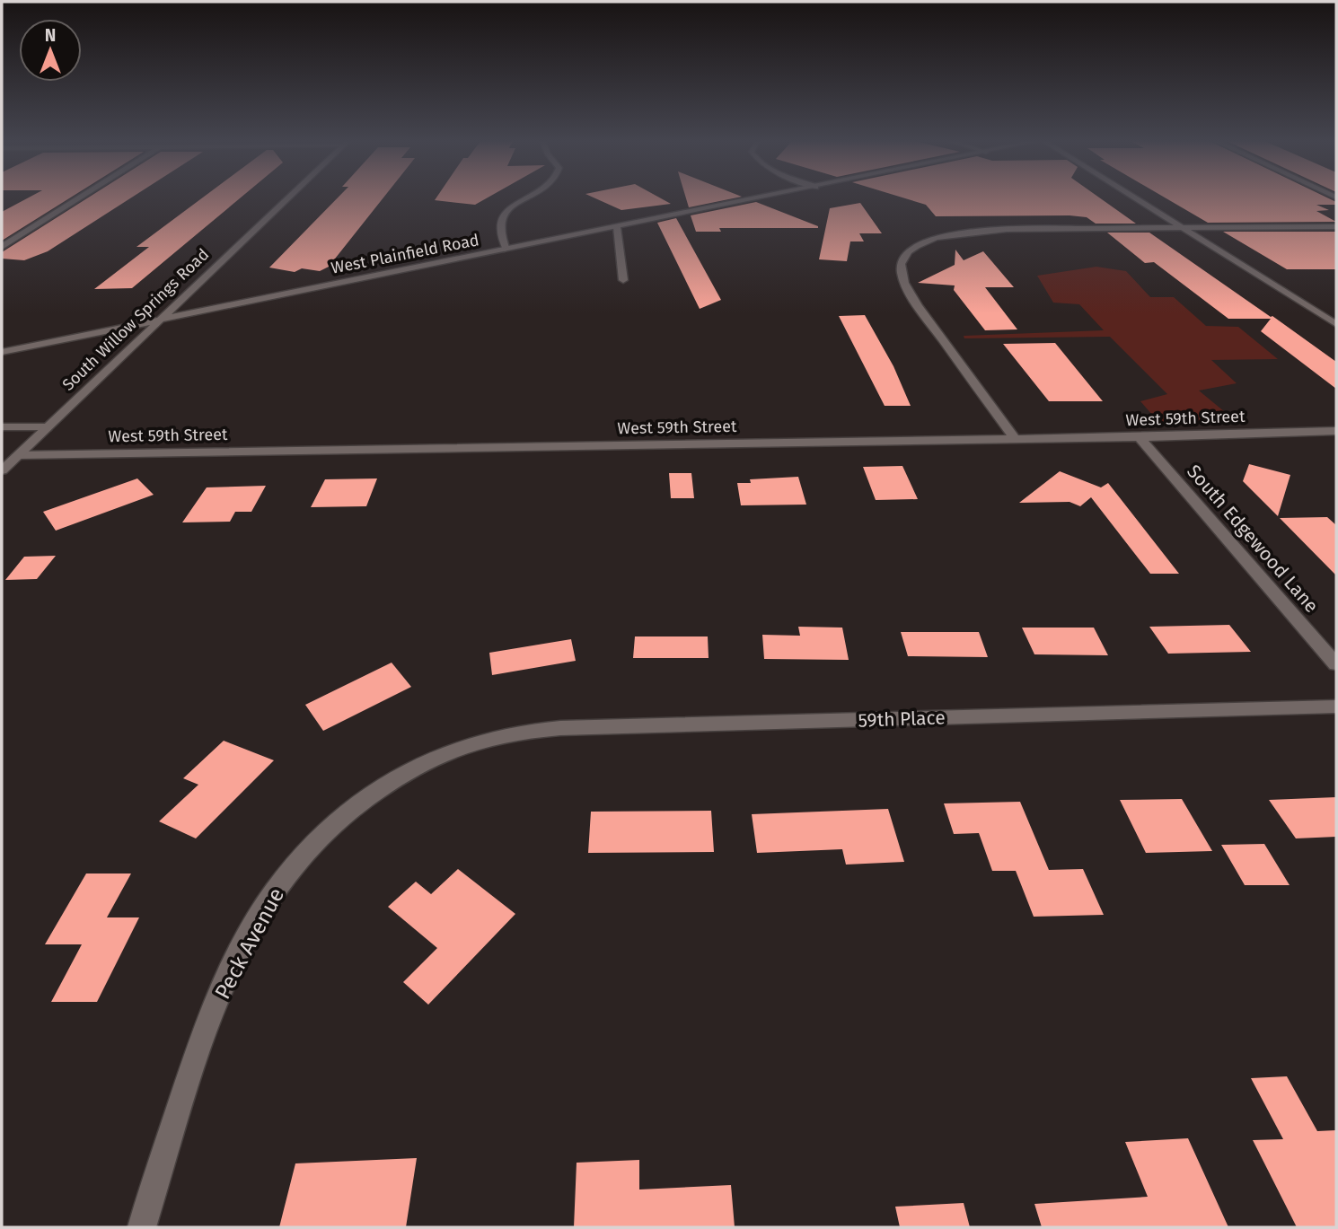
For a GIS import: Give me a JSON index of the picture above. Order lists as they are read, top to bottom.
{
  "streets": {
    "street": [
      "West Plainfield Road",
      "South Willow Springs Road",
      "West 59th Street",
      "South Edgewood Lane",
      "59th Place",
      "Peck Avenue"
    ]
  },
  "crossings": [
    ["West Plainfield Road", "South Willow Springs Road"],
    ["South Willow Springs Road", "West 59th Street"],
    ["West 59th Street", "South Edgewood Lane"],
    ["59th Place", "Peck Avenue"]
  ],
  "north": "top"
}
